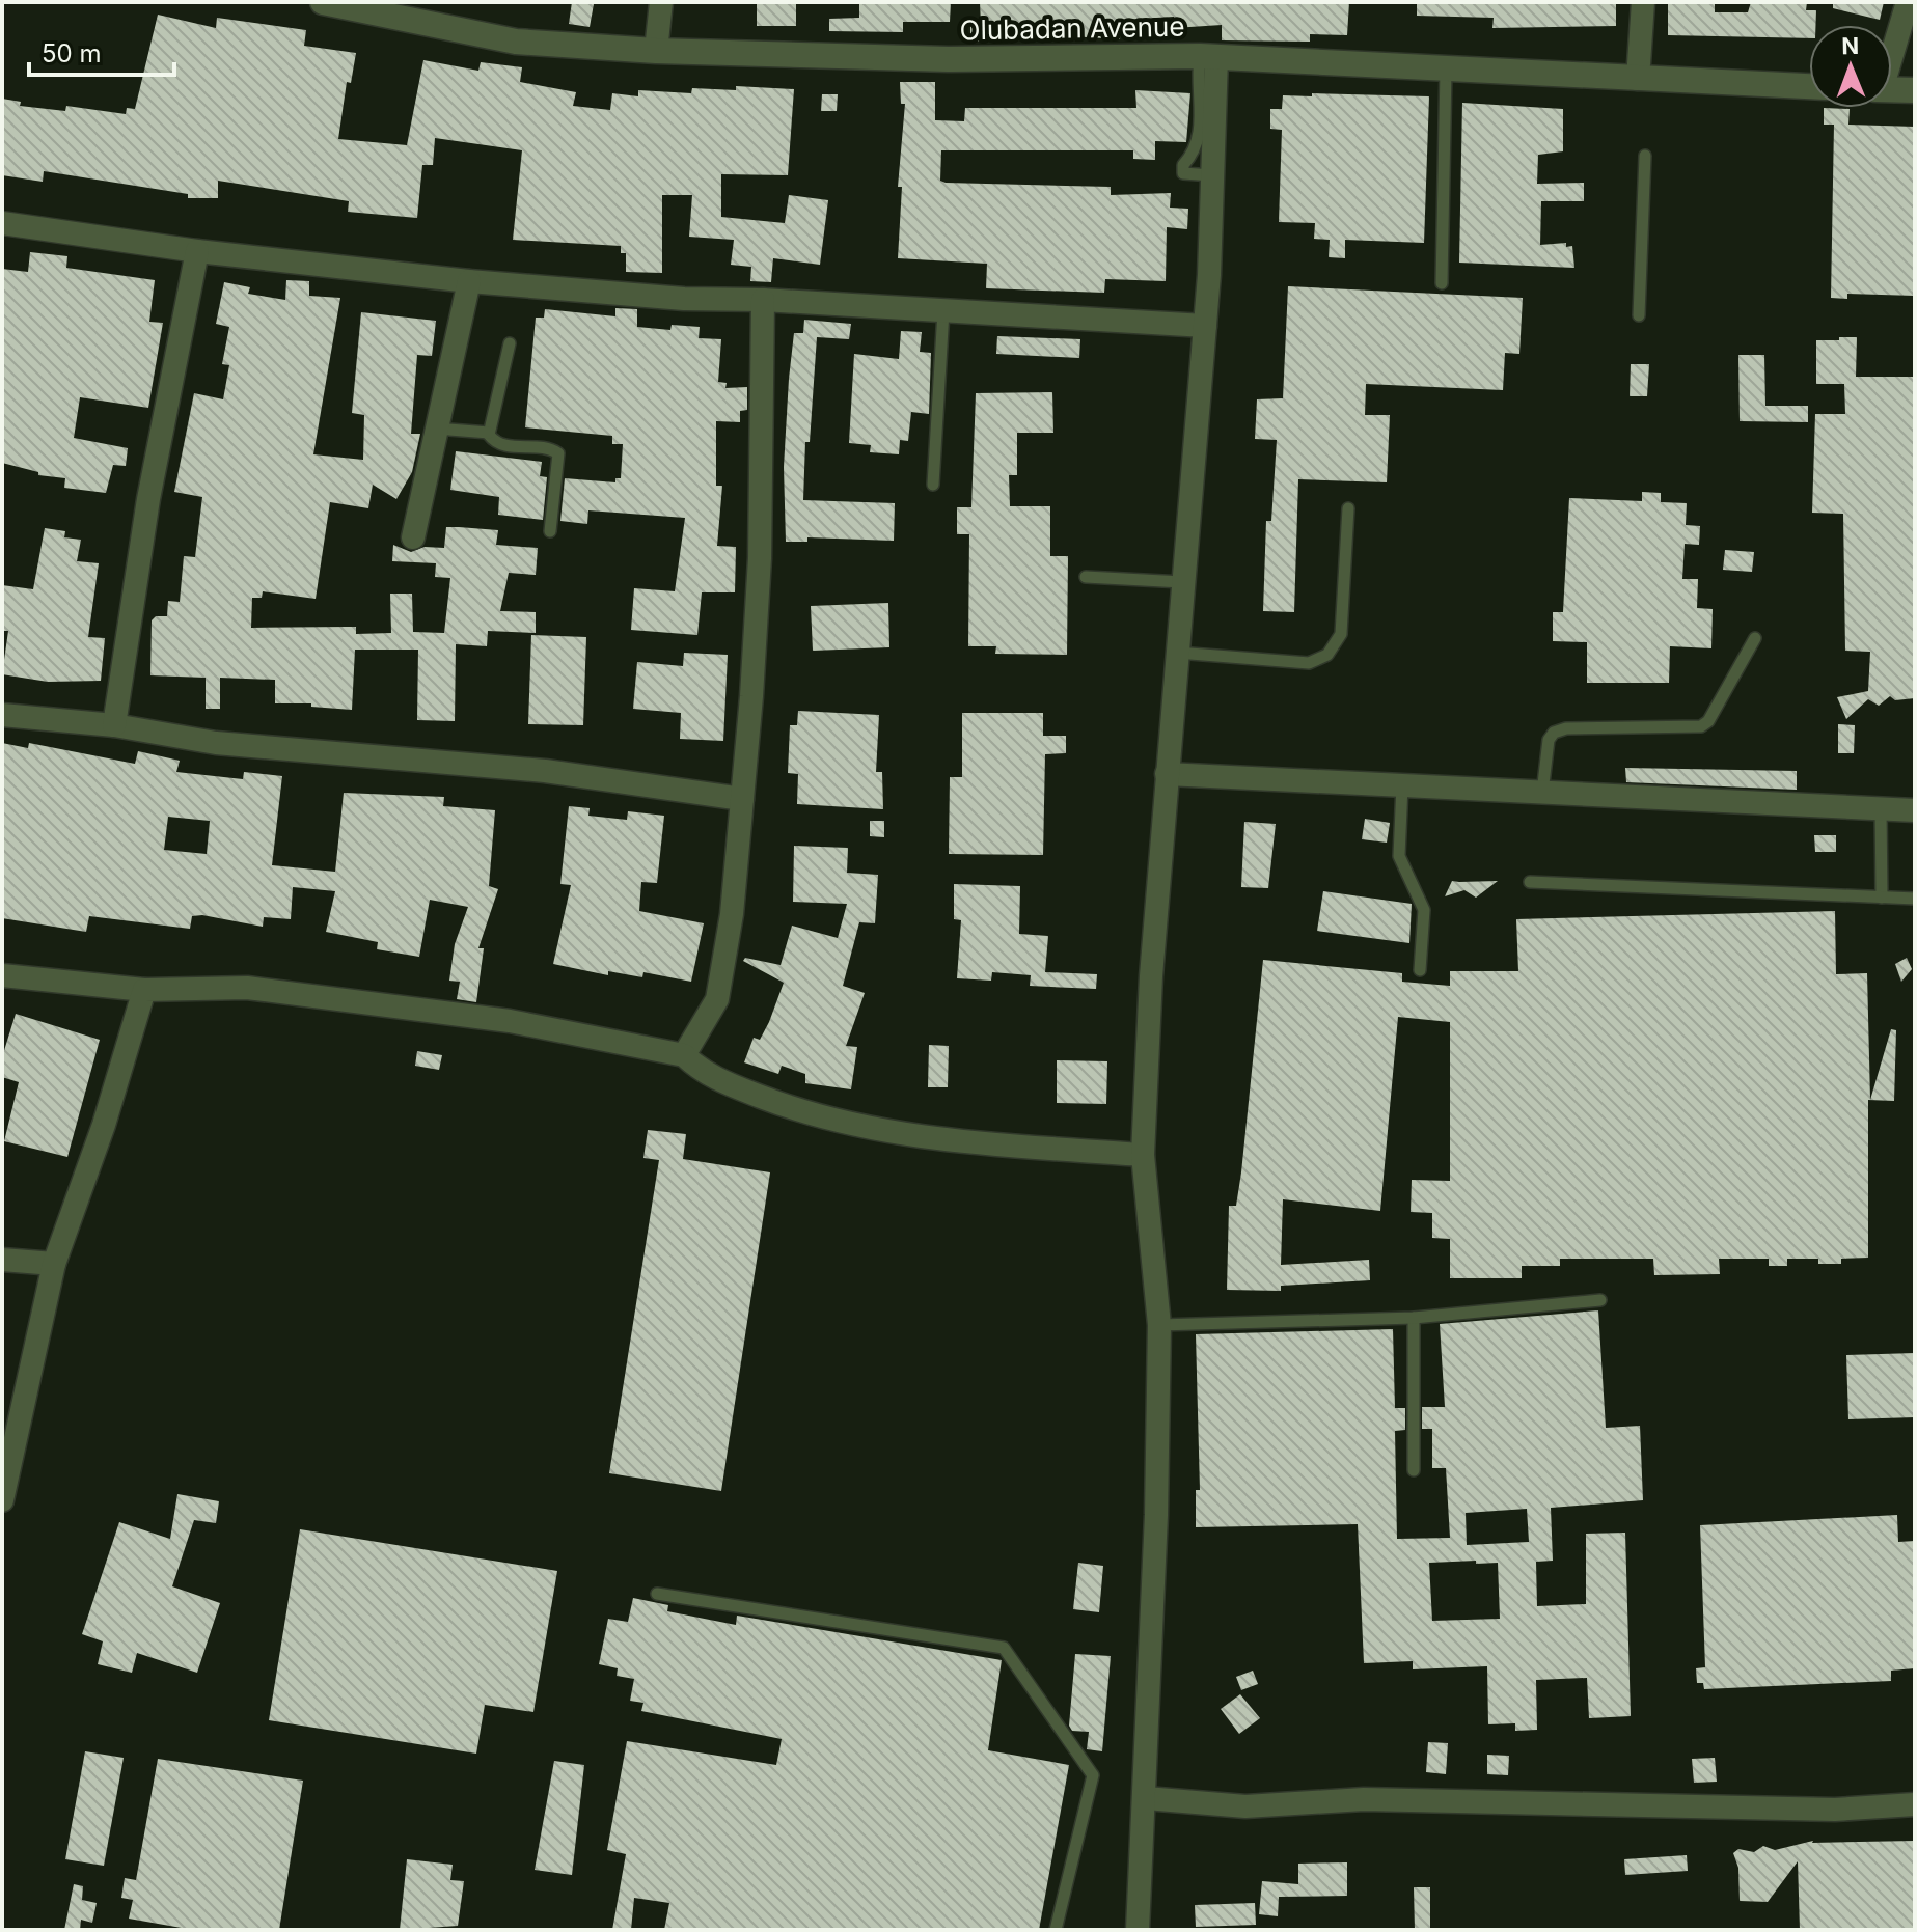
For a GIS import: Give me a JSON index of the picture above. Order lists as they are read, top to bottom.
{
  "streets": {
    "street": ["Olubadan Avenue"]
  },
  "scale_bar": "50 m",
  "north": "top"
}
